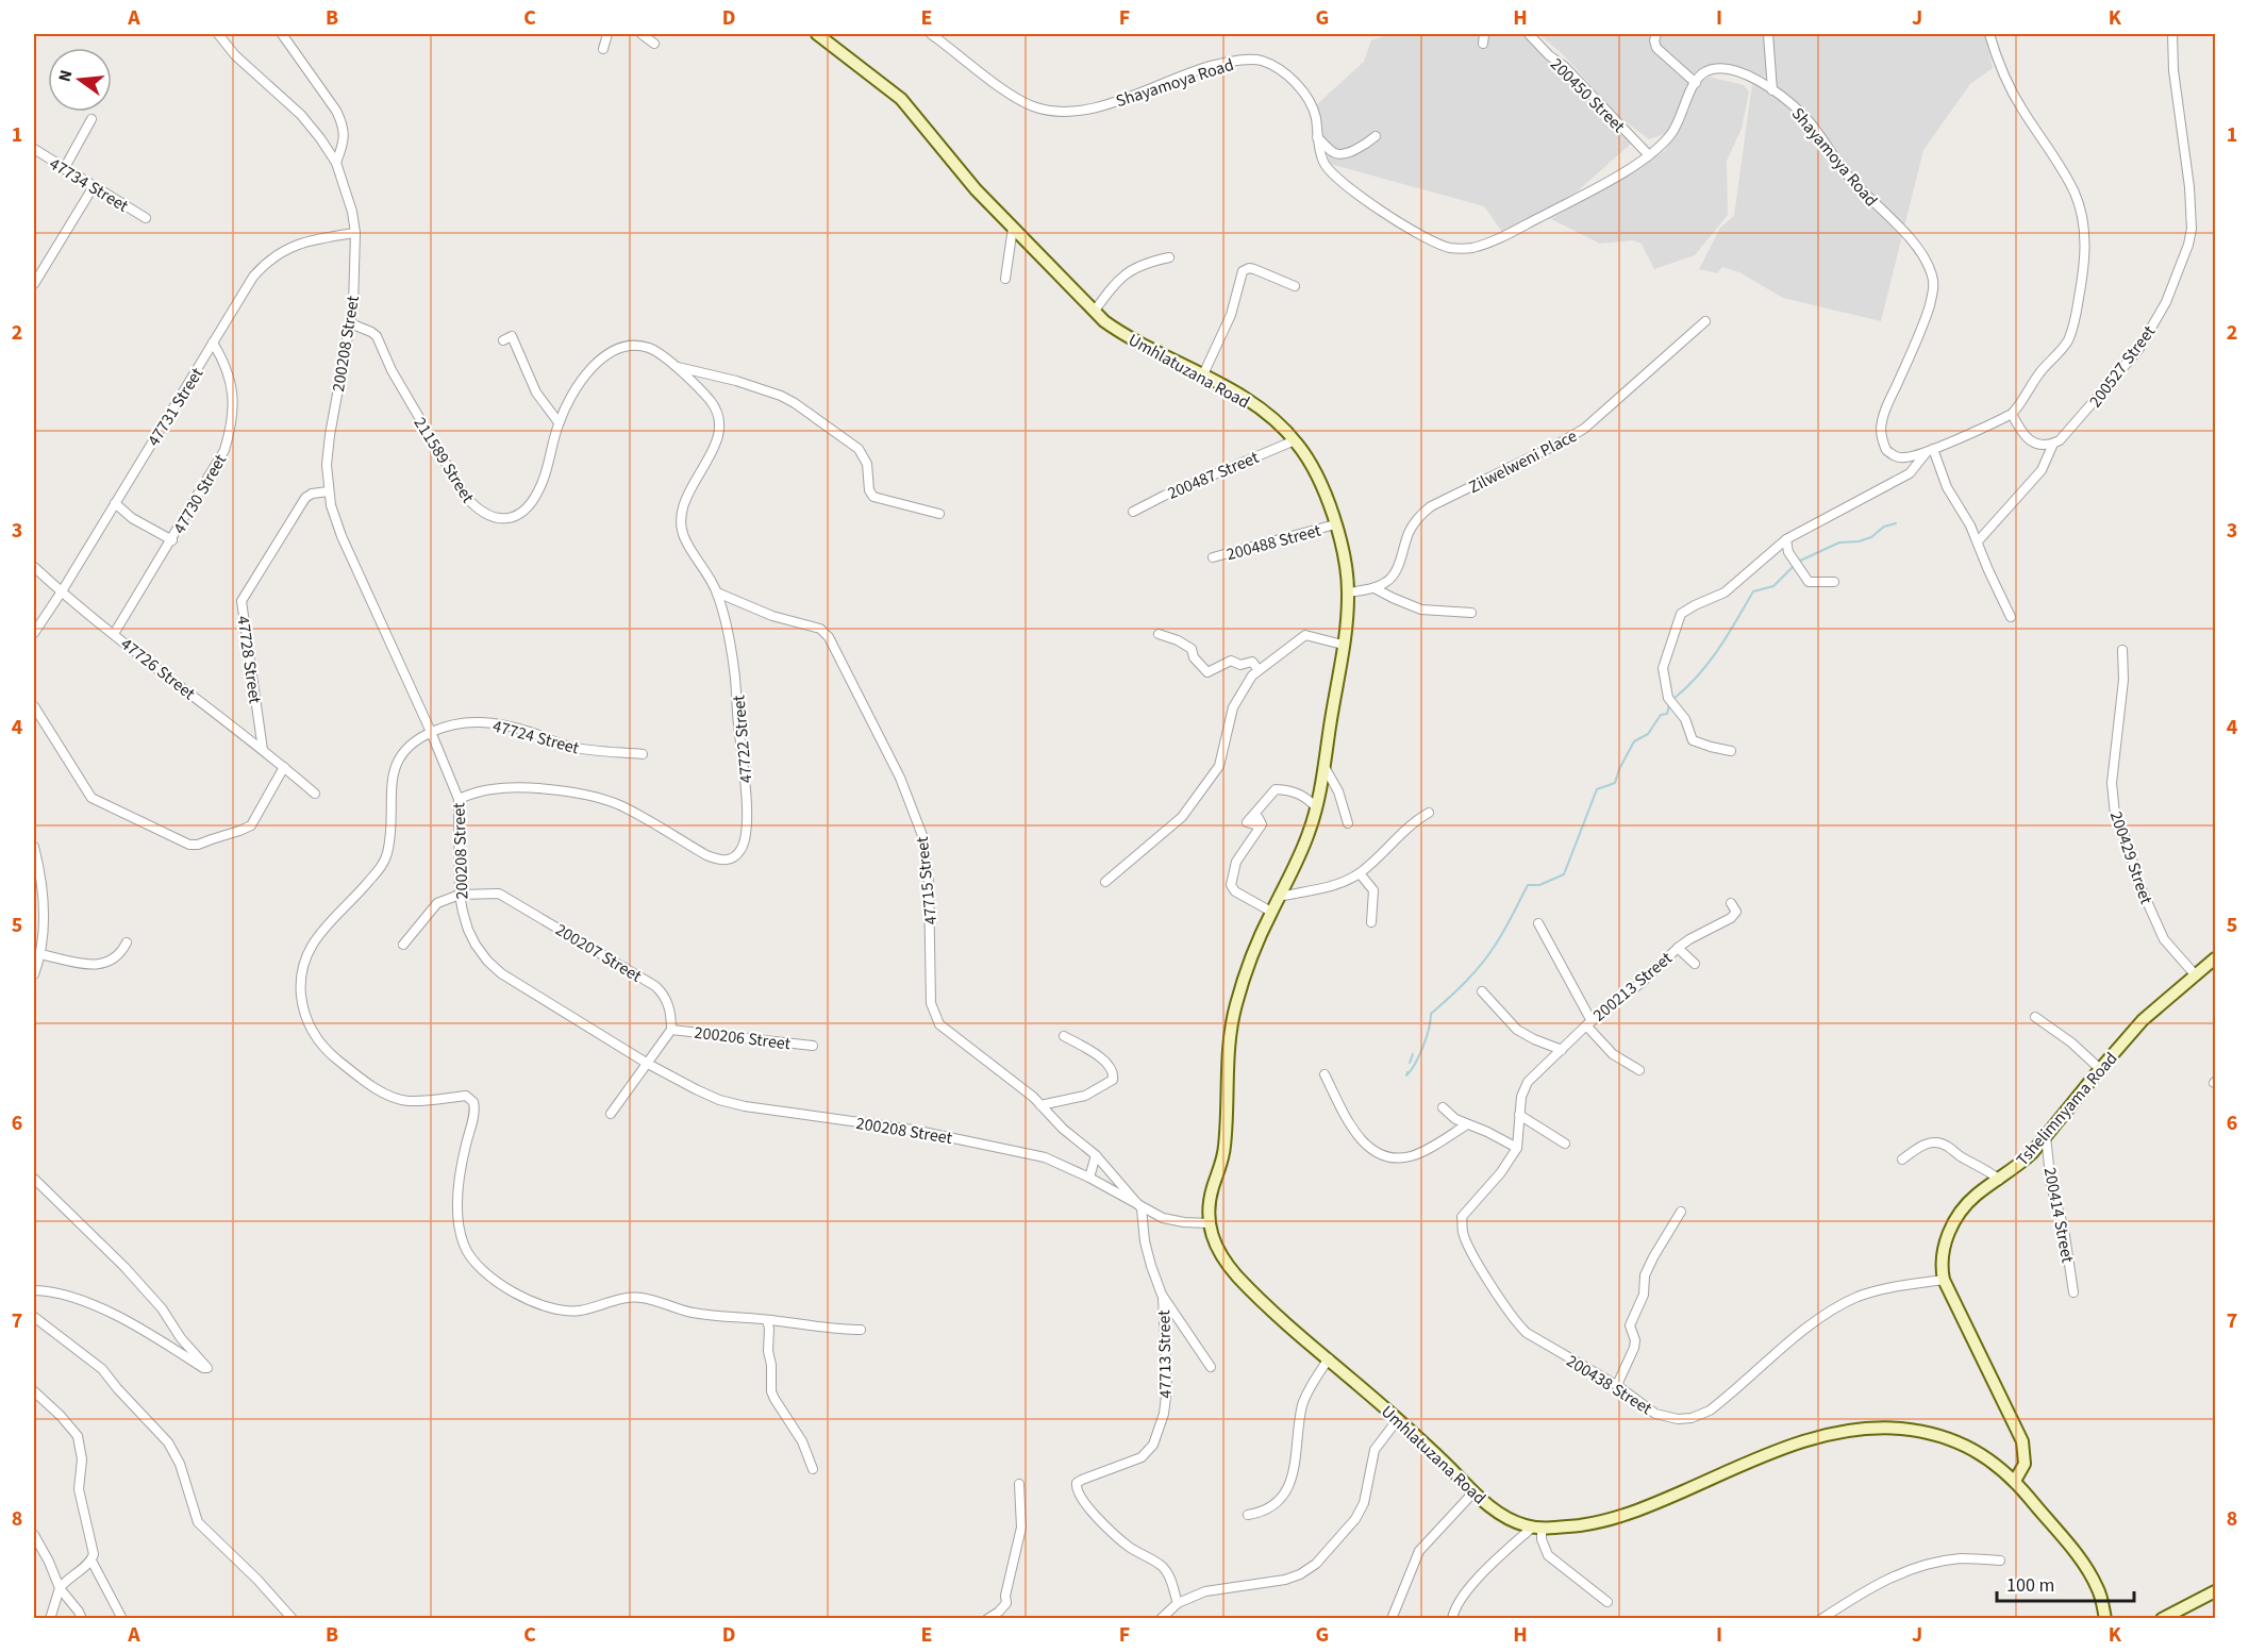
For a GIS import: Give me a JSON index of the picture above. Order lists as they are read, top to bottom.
{
  "streets": {
    "street": [
      "Shayamoya Road",
      "200450 Street",
      "47734 Street",
      "200208 Street",
      "200527 Street",
      "Umhlatuzana Road",
      "47731 Street",
      "211589 Street",
      "Zilwelweni Place",
      "200487 Street",
      "47730 Street",
      "200488 Street",
      "47728 Street",
      "47726 Street",
      "47724 Street",
      "47722 Street",
      "200429 Street",
      "47715 Street",
      "200207 Street",
      "200213 Street",
      "200206 Street",
      "Tshelimnyama Road",
      "200414 Street",
      "47713 Street",
      "200438 Street"
    ]
  },
  "crossings": [
    ["Shayamoya Road", "200450 Street"],
    ["200208 Street", "Umhlatuzana Road"],
    ["200208 Street", "47731 Street"],
    ["200208 Street", "211589 Street"],
    ["200208 Street", "47728 Street"],
    ["200208 Street", "47724 Street"],
    ["200208 Street", "47722 Street"],
    ["200208 Street", "47715 Street"],
    ["200208 Street", "200207 Street"],
    ["Umhlatuzana Road", "200487 Street"],
    ["Umhlatuzana Road", "200488 Street"],
    ["47731 Street", "47730 Street"],
    ["47731 Street", "47726 Street"],
    ["211589 Street", "47722 Street"],
    ["47730 Street", "47726 Street"],
    ["47728 Street", "47726 Street"],
    ["47722 Street", "47715 Street"],
    ["200429 Street", "Tshelimnyama Road"],
    ["200207 Street", "200206 Street"],
    ["200213 Street", "200438 Street"],
    ["Tshelimnyama Road", "200414 Street"],
    ["Tshelimnyama Road", "200438 Street"]
  ],
  "scale_bar": "100 m",
  "north": "left",
  "grid": {
    "columns": [
      "A",
      "B",
      "C",
      "D",
      "E",
      "F",
      "G",
      "H",
      "I",
      "J",
      "K"
    ],
    "rows": [
      "1",
      "2",
      "3",
      "4",
      "5",
      "6",
      "7",
      "8"
    ]
  }
}
